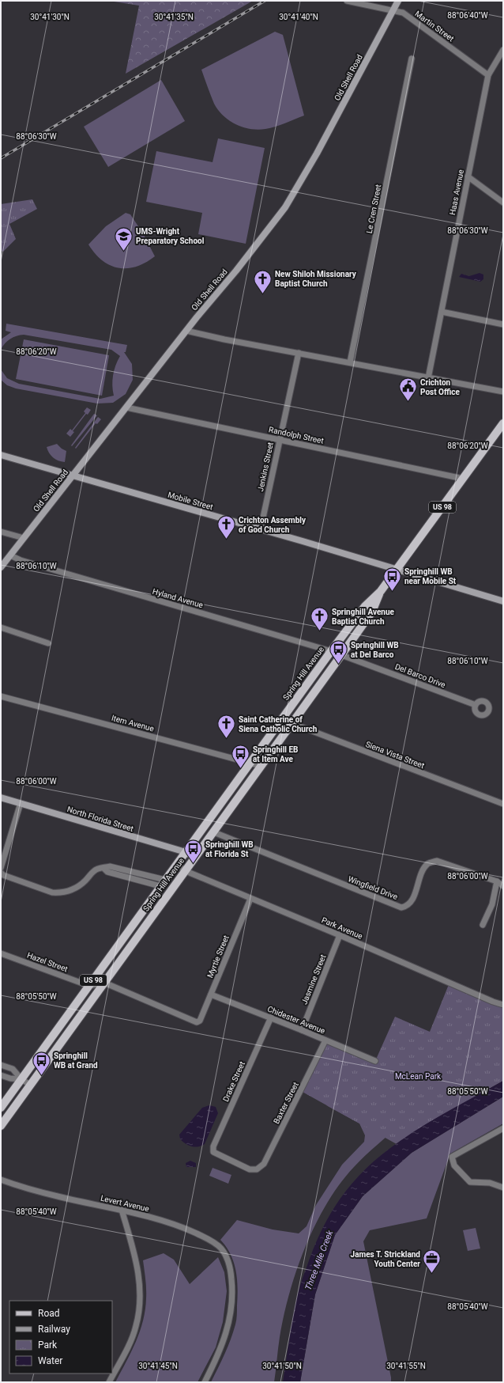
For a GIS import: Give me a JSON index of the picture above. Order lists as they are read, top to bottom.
{
  "streets": {
    "main road": ["US 98", "Spring Hill Avenue"],
    "street": [
      "Martin Street",
      "Old Shell Road",
      "Haas Avenue",
      "Le Cren Street",
      "Randolph Street",
      "Jenkins Street",
      "Mobile Street",
      "Hyland Avenue",
      "Del Barco Drive",
      "Item Avenue",
      "Siena Vista Street",
      "North Florida Street",
      "Wingfield Drive",
      "Park Avenue",
      "Myrtle Street",
      "Hazel Street",
      "Jasmine Street",
      "Chidester Avenue",
      "Drake Street",
      "Baxter Street",
      "Levert Avenue"
    ]
  },
  "crossings": [
    ["Martin Street", "Old Shell Road"],
    ["Martin Street", "Haas Avenue"],
    ["Old Shell Road", "Randolph Street"],
    ["Old Shell Road", "Mobile Street"],
    ["Old Shell Road", "Hyland Avenue"],
    ["Randolph Street", "Jenkins Street"],
    ["Randolph Street", "Spring Hill Avenue"],
    ["Jenkins Street", "Mobile Street"],
    ["Mobile Street", "Spring Hill Avenue"],
    ["Hyland Avenue", "Spring Hill Avenue"],
    ["Hyland Avenue", "Del Barco Drive"],
    ["Spring Hill Avenue", "Del Barco Drive"],
    ["Spring Hill Avenue", "Item Avenue"],
    ["Spring Hill Avenue", "Siena Vista Street"],
    ["Spring Hill Avenue", "North Florida Street"],
    ["Spring Hill Avenue", "Wingfield Drive"],
    ["Spring Hill Avenue", "Park Avenue"],
    ["Spring Hill Avenue", "Myrtle Street"],
    ["Spring Hill Avenue", "Hazel Street"],
    ["Park Avenue", "Myrtle Street"],
    ["Park Avenue", "Jasmine Street"],
    ["Myrtle Street", "Chidester Avenue"],
    ["Jasmine Street", "Chidester Avenue"],
    ["Chidester Avenue", "Drake Street"],
    ["Chidester Avenue", "Baxter Street"],
    ["Drake Street", "Baxter Street"]
  ],
  "water": ["Three Mile Creek"],
  "parks": ["McLean Park"],
  "places": {
    "school or university": ["UMS-Wright Preparatory School"],
    "church": [
      "New Shiloh Missionary Baptist Church",
      "Crichton Assembly of God Church",
      "Springhill Avenue Baptist Church",
      "Saint Catherine of Siena Catholic Church"
    ],
    "public building": ["Crichton Post Office"],
    "bus stop": [
      "Springhill WB near Mobile St",
      "Springhill WB at Del Barco",
      "Springhill EB at Item Ave",
      "Springhill WB at Florida St",
      "Springhill WB at Grand"
    ],
    "office": ["James T. Strickland Youth Center"]
  },
  "legend": [
    "Road",
    "Railway",
    "Park",
    "Water"
  ],
  "coordinates": [
    "88°06'40\"W",
    "30°41'30\"N",
    "30°41'35\"N",
    "30°41'40\"N",
    "88°06'30\"W",
    "88°06'20\"W",
    "88°06'10\"W",
    "88°06'00\"W",
    "88°05'50\"W",
    "88°05'40\"W",
    "30°41'45\"N",
    "30°41'50\"N",
    "30°41'55\"N"
  ]
}
